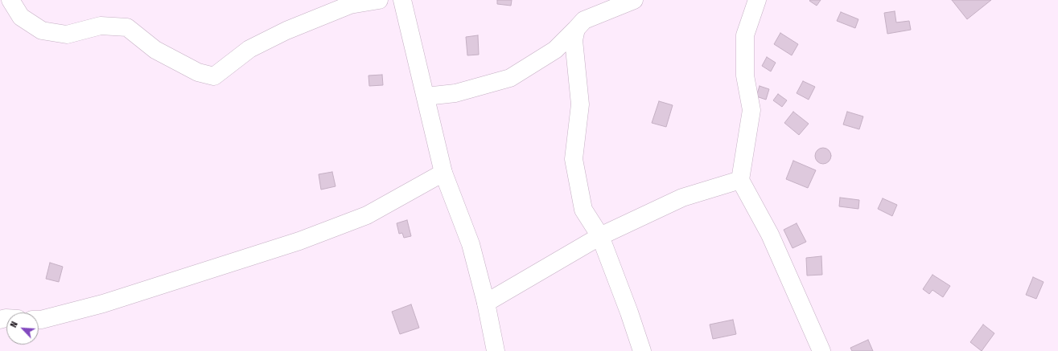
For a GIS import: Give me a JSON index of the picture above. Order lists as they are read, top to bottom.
{
  "north": "top left"
}
